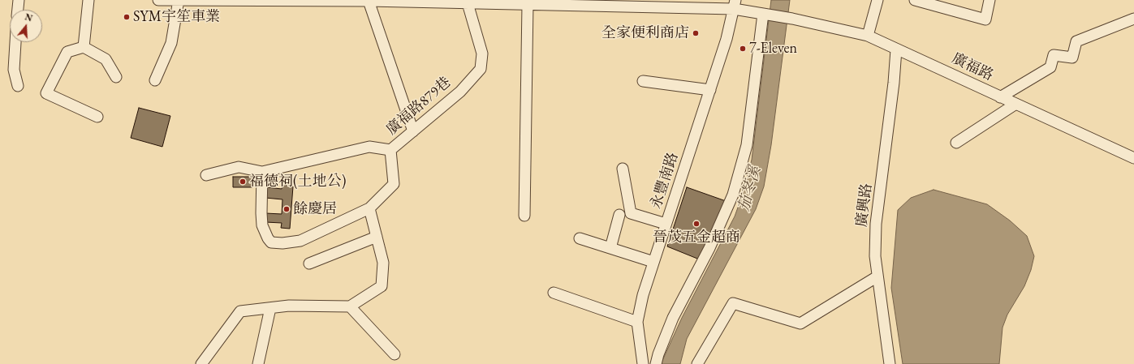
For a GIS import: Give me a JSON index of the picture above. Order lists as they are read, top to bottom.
{
  "streets": {
    "street": [
      "廣福路",
      "廣福路879巷",
      "永豐南路",
      "廣興路"
    ]
  },
  "crossings": [
    ["廣福路", "廣興路"]
  ],
  "water": ["茄苳溪"],
  "places": [
    "SYM宇笙車業",
    "全家便利商店",
    "7-Eleven",
    "福德祠(土地公)",
    "餘慶居",
    "晉茂五金超商"
  ],
  "north": "top"
}
